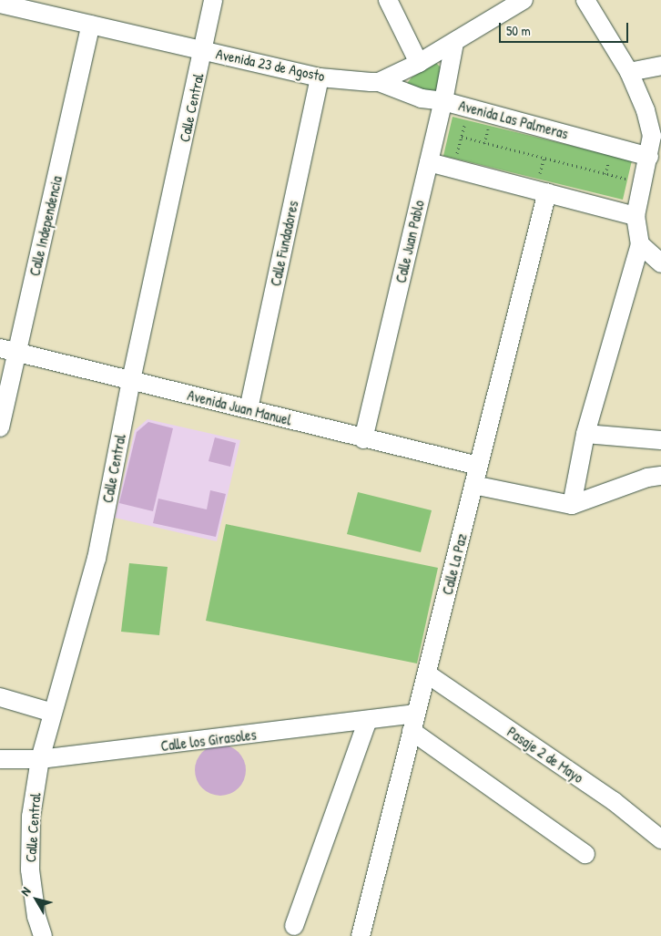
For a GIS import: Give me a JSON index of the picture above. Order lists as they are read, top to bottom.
{
  "streets": {
    "street": [
      "Avenida 23 de Agosto",
      "Calle Central",
      "Avenida Las Palmeras",
      "Calle Independencia",
      "Calle Juan Pablo",
      "Calle Fundadores",
      "Avenida Juan Manuel",
      "Calle La Paz",
      "Calle los Girasoles",
      "Pasaje 2 de Mayo"
    ]
  },
  "crossings": [
    ["Avenida 23 de Agosto", "Calle Central"],
    ["Avenida 23 de Agosto", "Avenida Las Palmeras"],
    ["Avenida 23 de Agosto", "Calle Independencia"],
    ["Avenida 23 de Agosto", "Calle Juan Pablo"],
    ["Avenida 23 de Agosto", "Calle Fundadores"],
    ["Calle Central", "Avenida Juan Manuel"],
    ["Calle Central", "Calle los Girasoles"],
    ["Avenida Las Palmeras", "Calle Juan Pablo"],
    ["Calle Independencia", "Avenida Juan Manuel"],
    ["Calle Juan Pablo", "Avenida Juan Manuel"],
    ["Calle Fundadores", "Avenida Juan Manuel"],
    ["Avenida Juan Manuel", "Calle La Paz"],
    ["Calle La Paz", "Calle los Girasoles"],
    ["Calle La Paz", "Pasaje 2 de Mayo"]
  ],
  "scale_bar": "50 m",
  "north": "top left"
}
